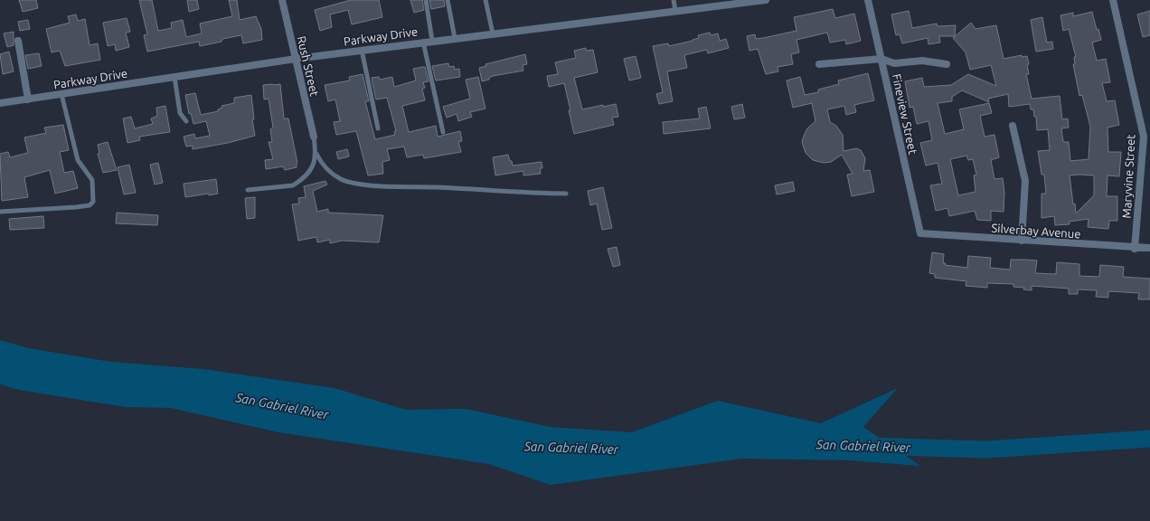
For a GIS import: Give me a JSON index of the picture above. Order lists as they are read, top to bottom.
{
  "streets": {
    "street": [
      "Parkway Drive",
      "Rush Street",
      "Fineview Street",
      "Maryvine Street",
      "Silverbay Avenue"
    ]
  },
  "crossings": [
    ["Parkway Drive", "Rush Street"],
    ["Fineview Street", "Silverbay Avenue"],
    ["Maryvine Street", "Silverbay Avenue"]
  ],
  "water": ["San Gabriel River"]
}
